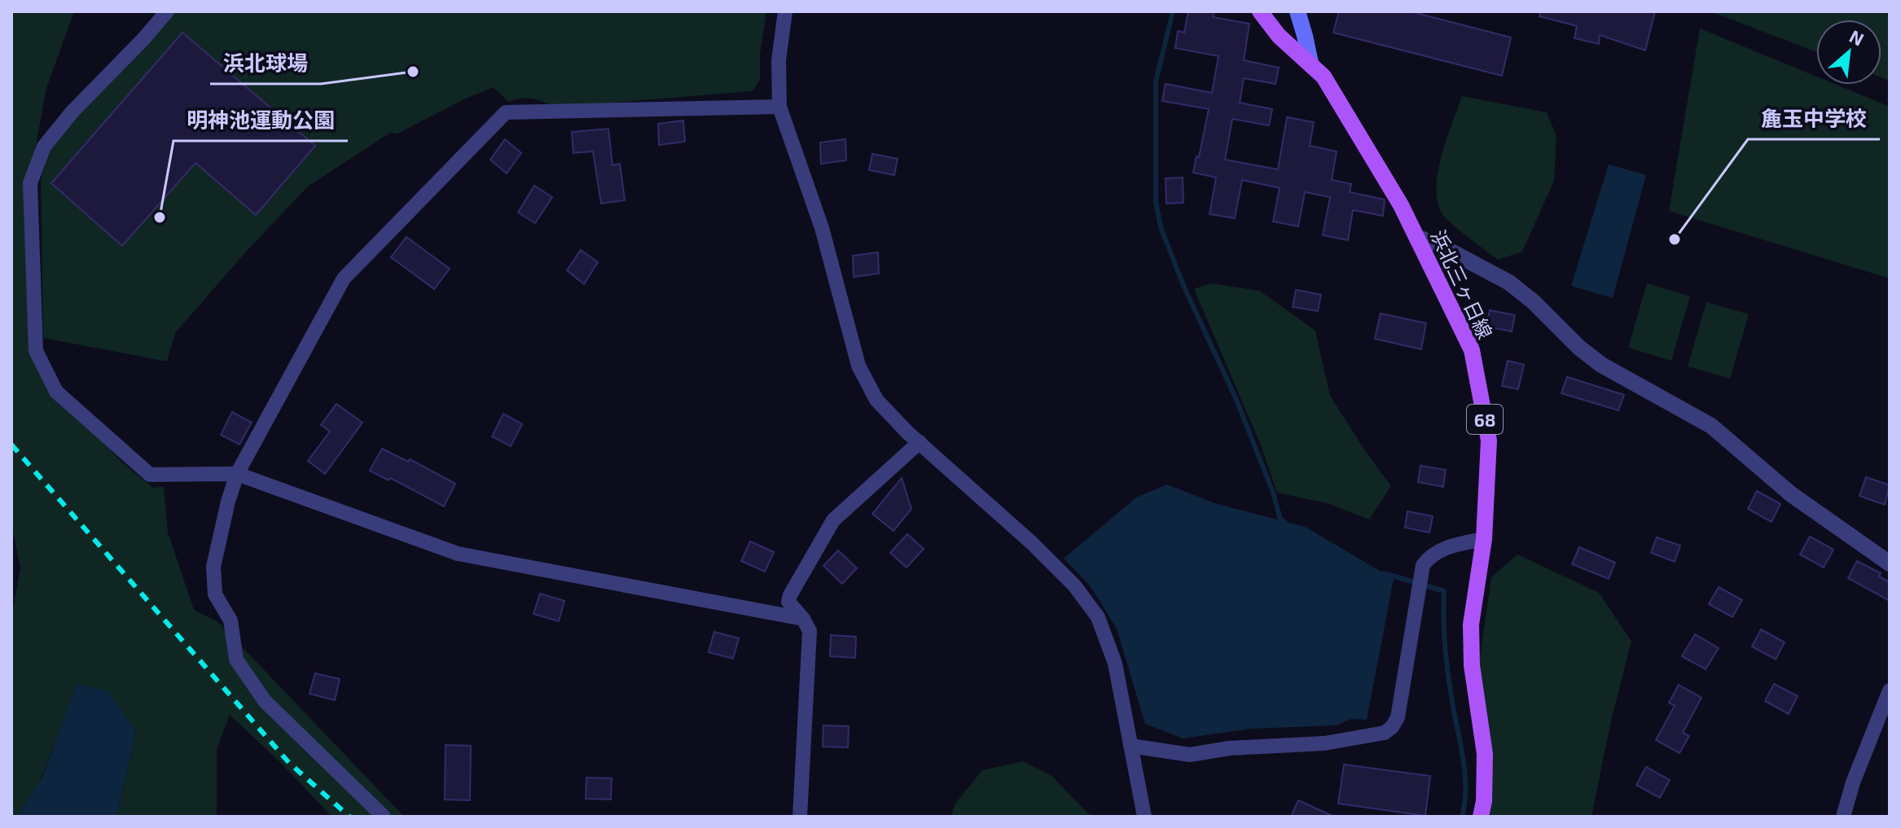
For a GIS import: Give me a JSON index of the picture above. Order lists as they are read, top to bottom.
{
  "streets": {
    "main road": ["浜北三ヶ日線", "68"]
  },
  "places": ["浜北球場", "明神池運動公園", "麁玉中学校"],
  "north": "top right"
}
